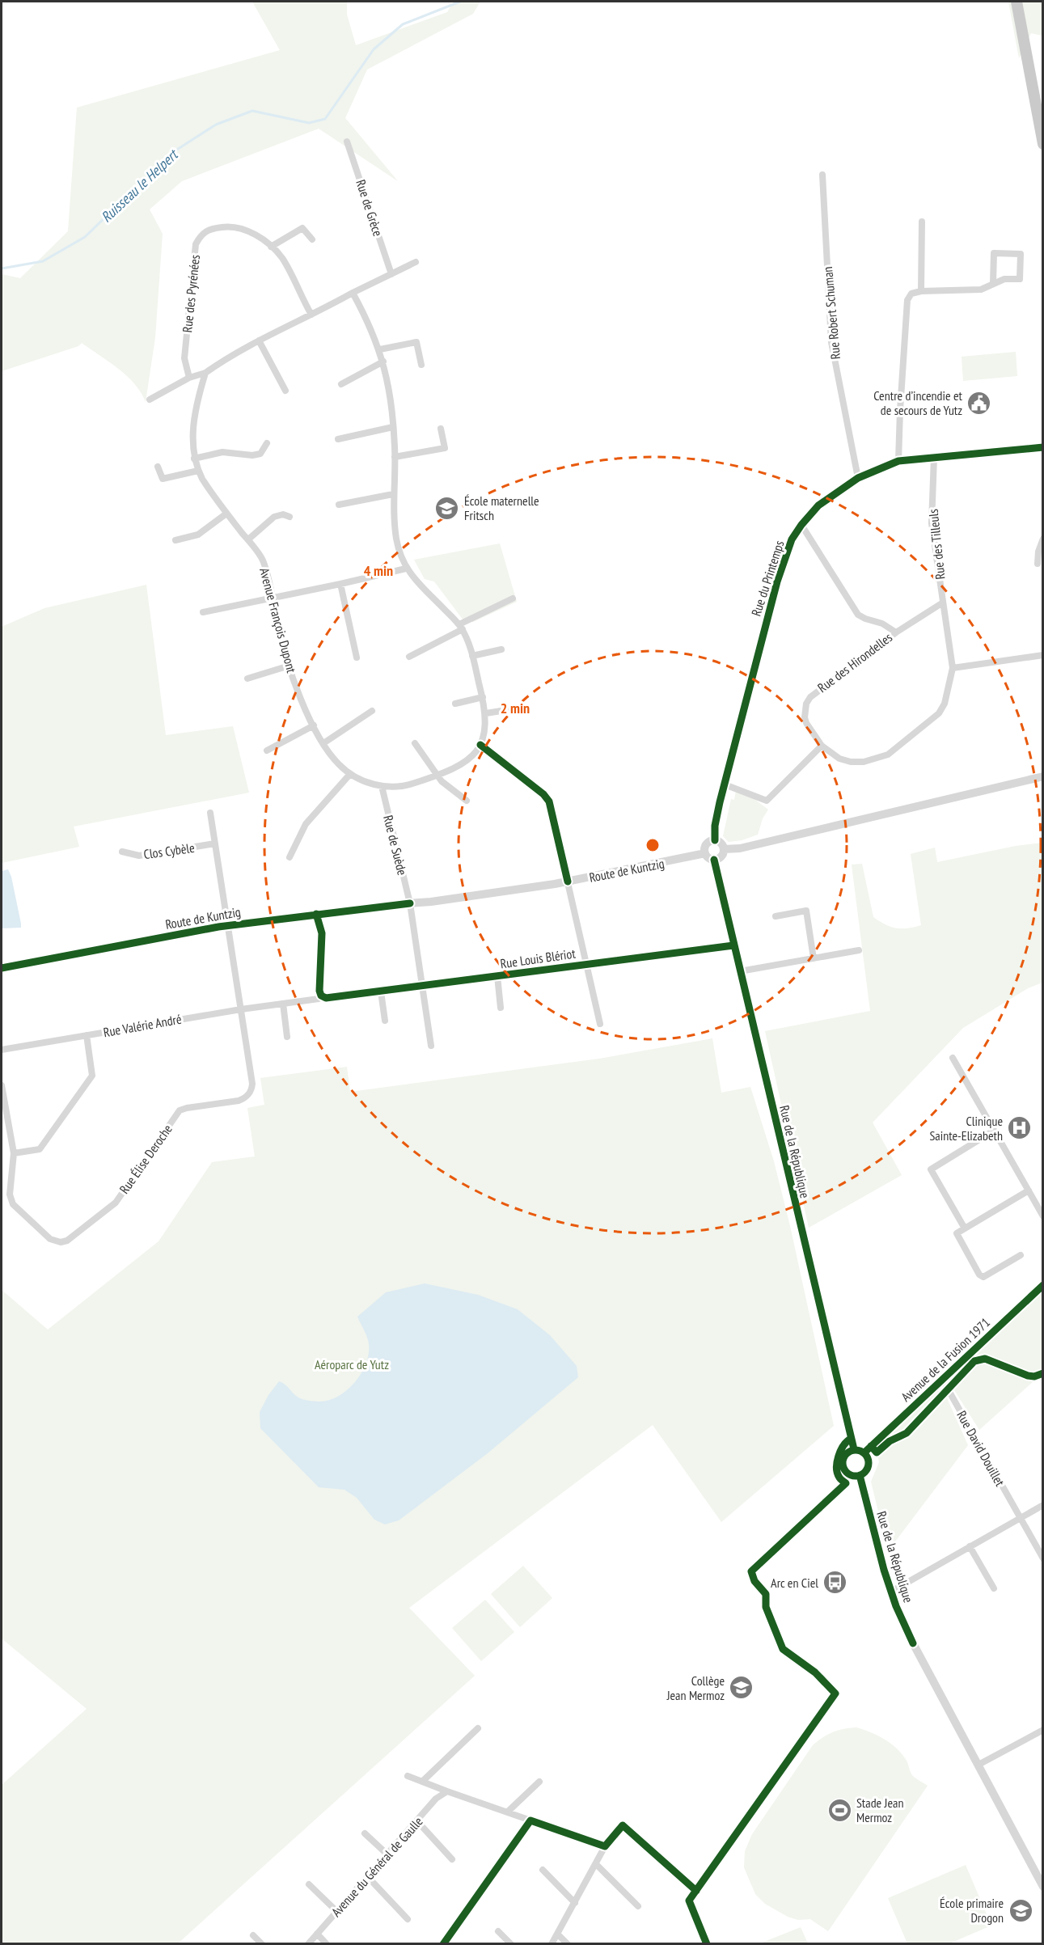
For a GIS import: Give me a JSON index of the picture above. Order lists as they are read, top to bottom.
{
  "streets": {
    "street": [
      "Rue de Grèce",
      "Rue des Pyrénées",
      "Rue Robert Schuman",
      "Rue des Tilleuls",
      "Rue du Printemps",
      "Avenue François Dupont",
      "Rue des Hirondelles",
      "Rue de Suède",
      "Clos Cybèle",
      "Route de Kuntzig",
      "Rue Louis Blériot",
      "Rue Valérie André",
      "Rue de la République",
      "Rue Élise Deroche",
      "Avenue de la Fusion 1971",
      "Rue David Douillet",
      "Avenue du Général de Gaulle"
    ]
  },
  "crossings": [
    ["Rue Robert Schuman", "Rue du Printemps"],
    ["Rue des Tilleuls", "Rue du Printemps"],
    ["Rue des Tilleuls", "Rue des Hirondelles"],
    ["Rue du Printemps", "Rue des Hirondelles"],
    ["Rue du Printemps", "Route de Kuntzig"],
    ["Rue du Printemps", "Rue de la République"],
    ["Avenue François Dupont", "Rue de Suède"],
    ["Avenue François Dupont", "Rue Louis Blériot"],
    ["Rue de Suède", "Route de Kuntzig"],
    ["Route de Kuntzig", "Rue Louis Blériot"],
    ["Route de Kuntzig", "Rue de la République"],
    ["Route de Kuntzig", "Rue Élise Deroche"],
    ["Rue Louis Blériot", "Rue de la République"],
    ["Rue Valérie André", "Rue Élise Deroche"],
    ["Rue de la République", "Avenue de la Fusion 1971"],
    ["Avenue de la Fusion 1971", "Rue David Douillet"]
  ],
  "water": ["Ruisseau le Helpert"],
  "parks": ["Aéroparc de Yutz"],
  "places": {
    "public building": ["Centre d’incendie et de secours de Yutz"],
    "school or university": ["École maternelle Fritsch", "Collège Jean Mermoz", "École primaire Drogon"],
    "hospital": ["Clinique Sainte-Elizabeth"],
    "bus stop": ["Arc en Ciel"],
    "sports": ["Stade Jean Mermoz"]
  },
  "rings": ["4 min", "2 min"]
}
